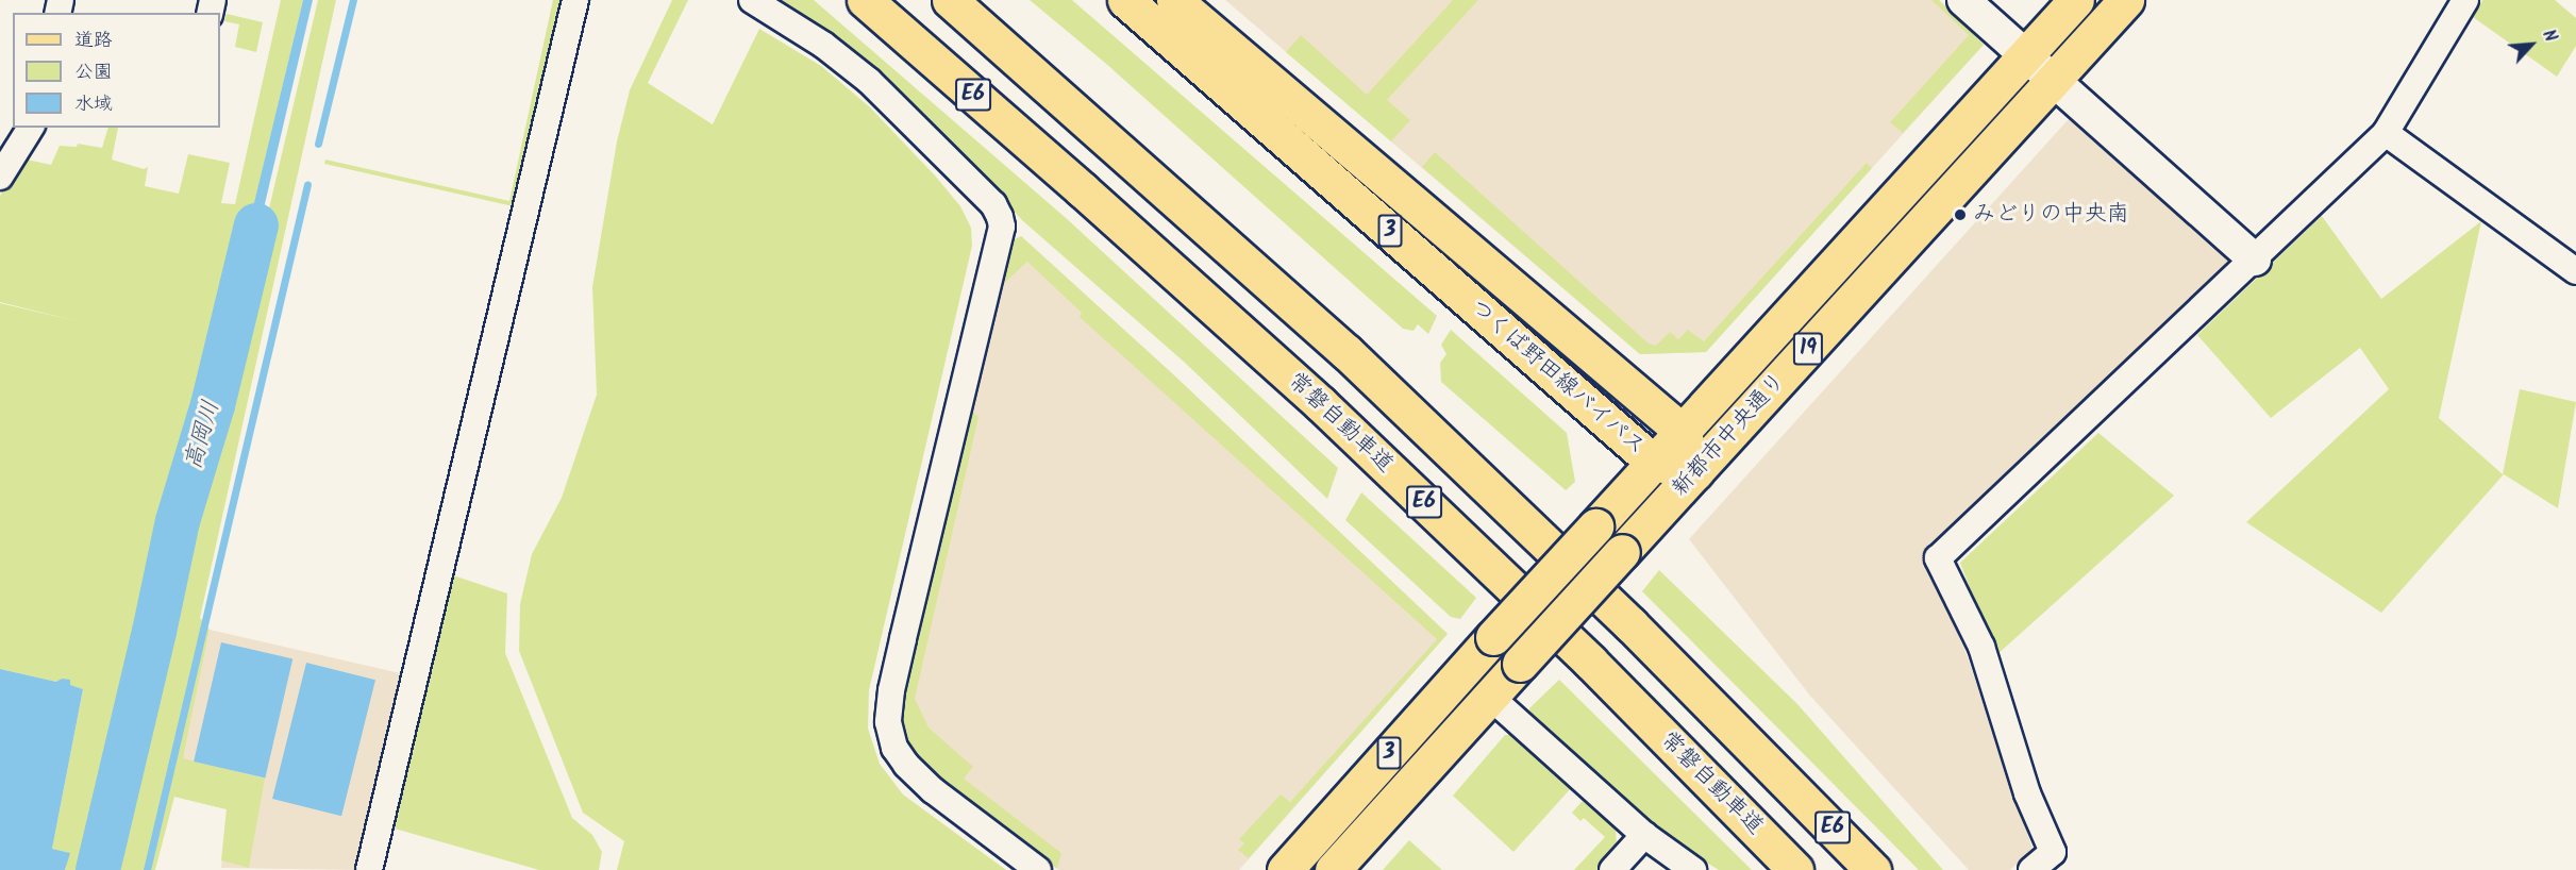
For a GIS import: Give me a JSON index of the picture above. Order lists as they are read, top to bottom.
{
  "streets": {
    "main road": [
      "E6",
      "3",
      "19",
      "つくば野田線バイパス",
      "常磐自動車道",
      "新都市中央通り"
    ]
  },
  "crossings": [
    ["つくば野田線バイパス", "新都市中央通り"]
  ],
  "water": ["高岡川"],
  "places": ["みどりの中央南"],
  "legend": ["道路", "公園", "水域"],
  "north": "top right"
}
